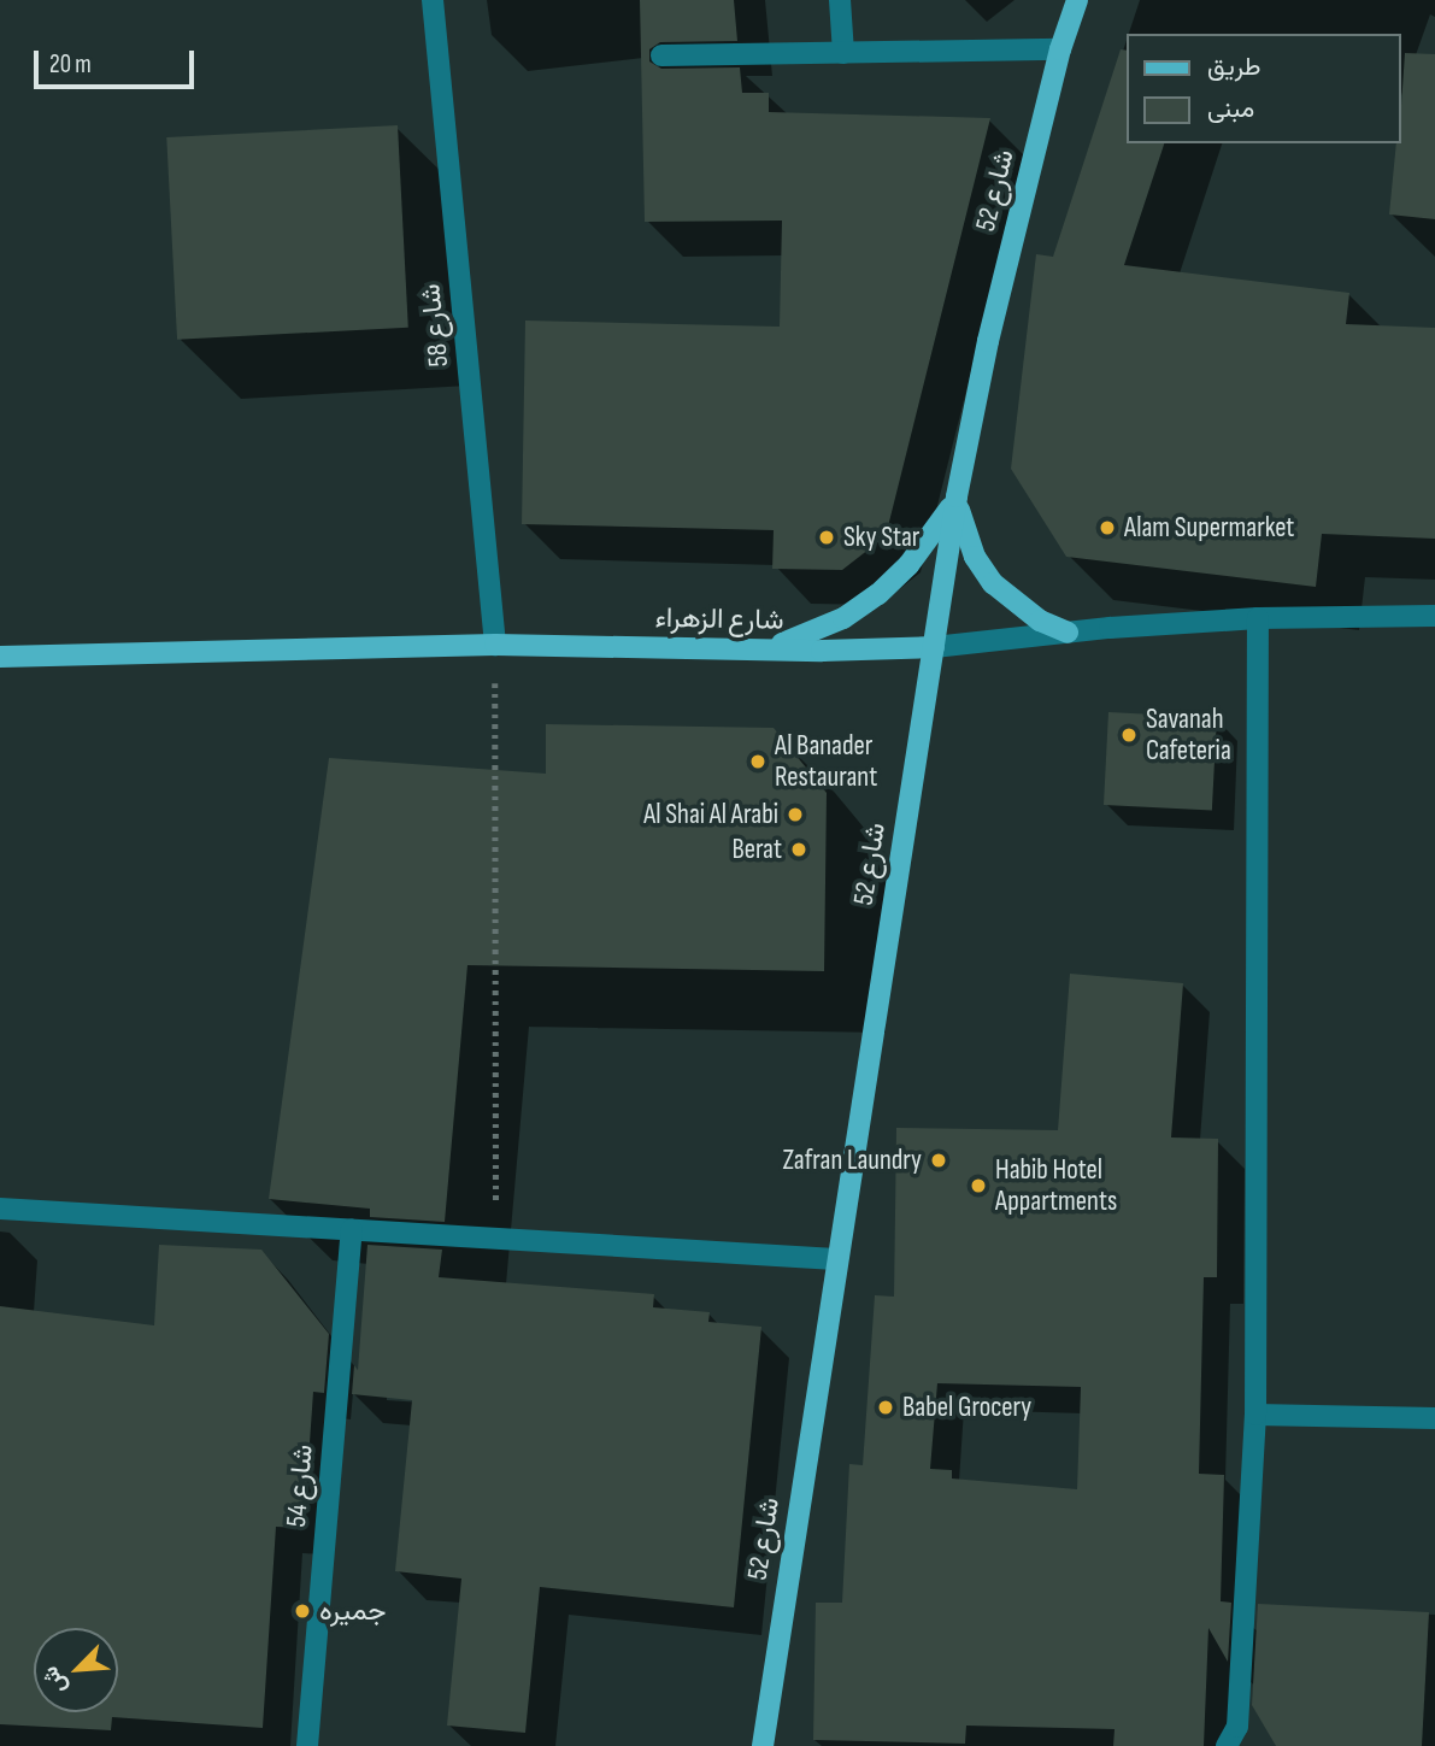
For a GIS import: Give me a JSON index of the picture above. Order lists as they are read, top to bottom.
{
  "streets": {
    "main road": ["شارع 52", "شارع الزهراء"],
    "street": ["شارع 58", "شارع 54"]
  },
  "crossings": [
    ["شارع 52", "شارع الزهراء"],
    ["شارع 58", "شارع الزهراء"]
  ],
  "places": [
    "Alam Supermarket",
    "Sky Star",
    "Savanah Cafeteria",
    "Al Banader Restaurant",
    "Al Shai Al Arabi",
    "Berat",
    "Zafran Laundry",
    "Habib Hotel Appartments",
    "Babel Grocery",
    "جميره"
  ],
  "legend": ["طريق", "مبنى"],
  "scale_bar": "20 m",
  "north": "bottom left"
}
